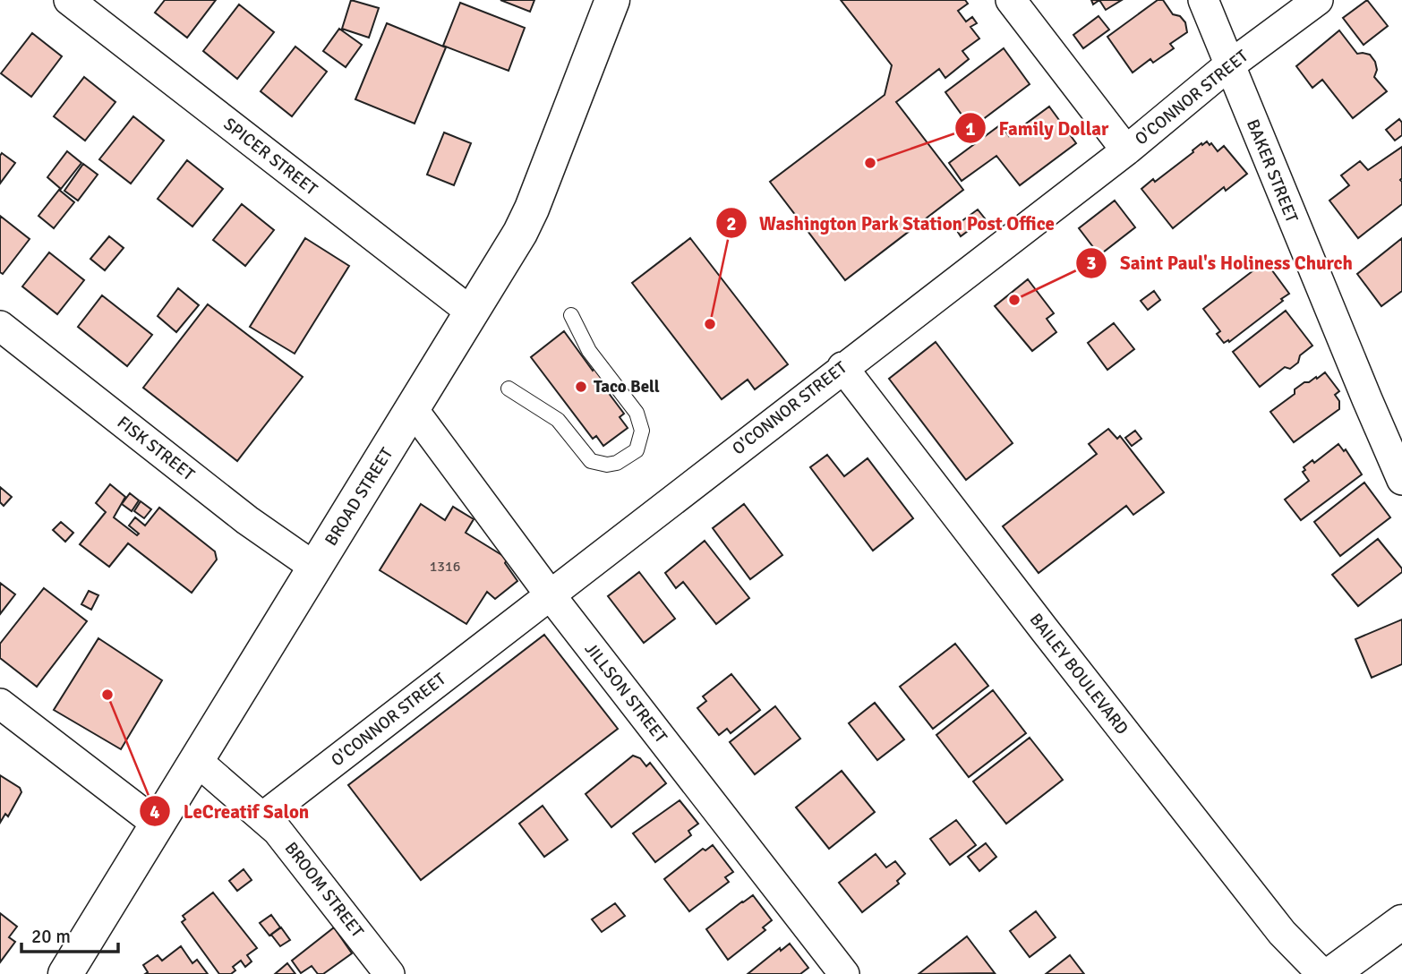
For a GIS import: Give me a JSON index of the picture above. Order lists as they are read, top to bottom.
{
  "streets": {
    "main road": ["BROAD STREET"],
    "street": [
      "O'CONNOR STREET",
      "SPICER STREET",
      "BAKER STREET",
      "FISK STREET",
      "BAILEY BOULEVARD",
      "JILLSON STREET",
      "BROOM STREET"
    ]
  },
  "crossings": [
    ["O'CONNOR STREET", "BAKER STREET"],
    ["O'CONNOR STREET", "BAILEY BOULEVARD"],
    ["O'CONNOR STREET", "JILLSON STREET"],
    ["O'CONNOR STREET", "BROOM STREET"],
    ["SPICER STREET", "BROAD STREET"],
    ["FISK STREET", "BROAD STREET"],
    ["BROAD STREET", "JILLSON STREET"],
    ["BROAD STREET", "BROOM STREET"]
  ],
  "places": [
    "Family Dollar",
    "Saint Paul's Holiness Church",
    "Washington Park Station Post Office",
    "Taco Bell",
    "LeCreatif Salon"
  ],
  "house_numbers": ["1316"],
  "scale_bar": "20 m"
}
